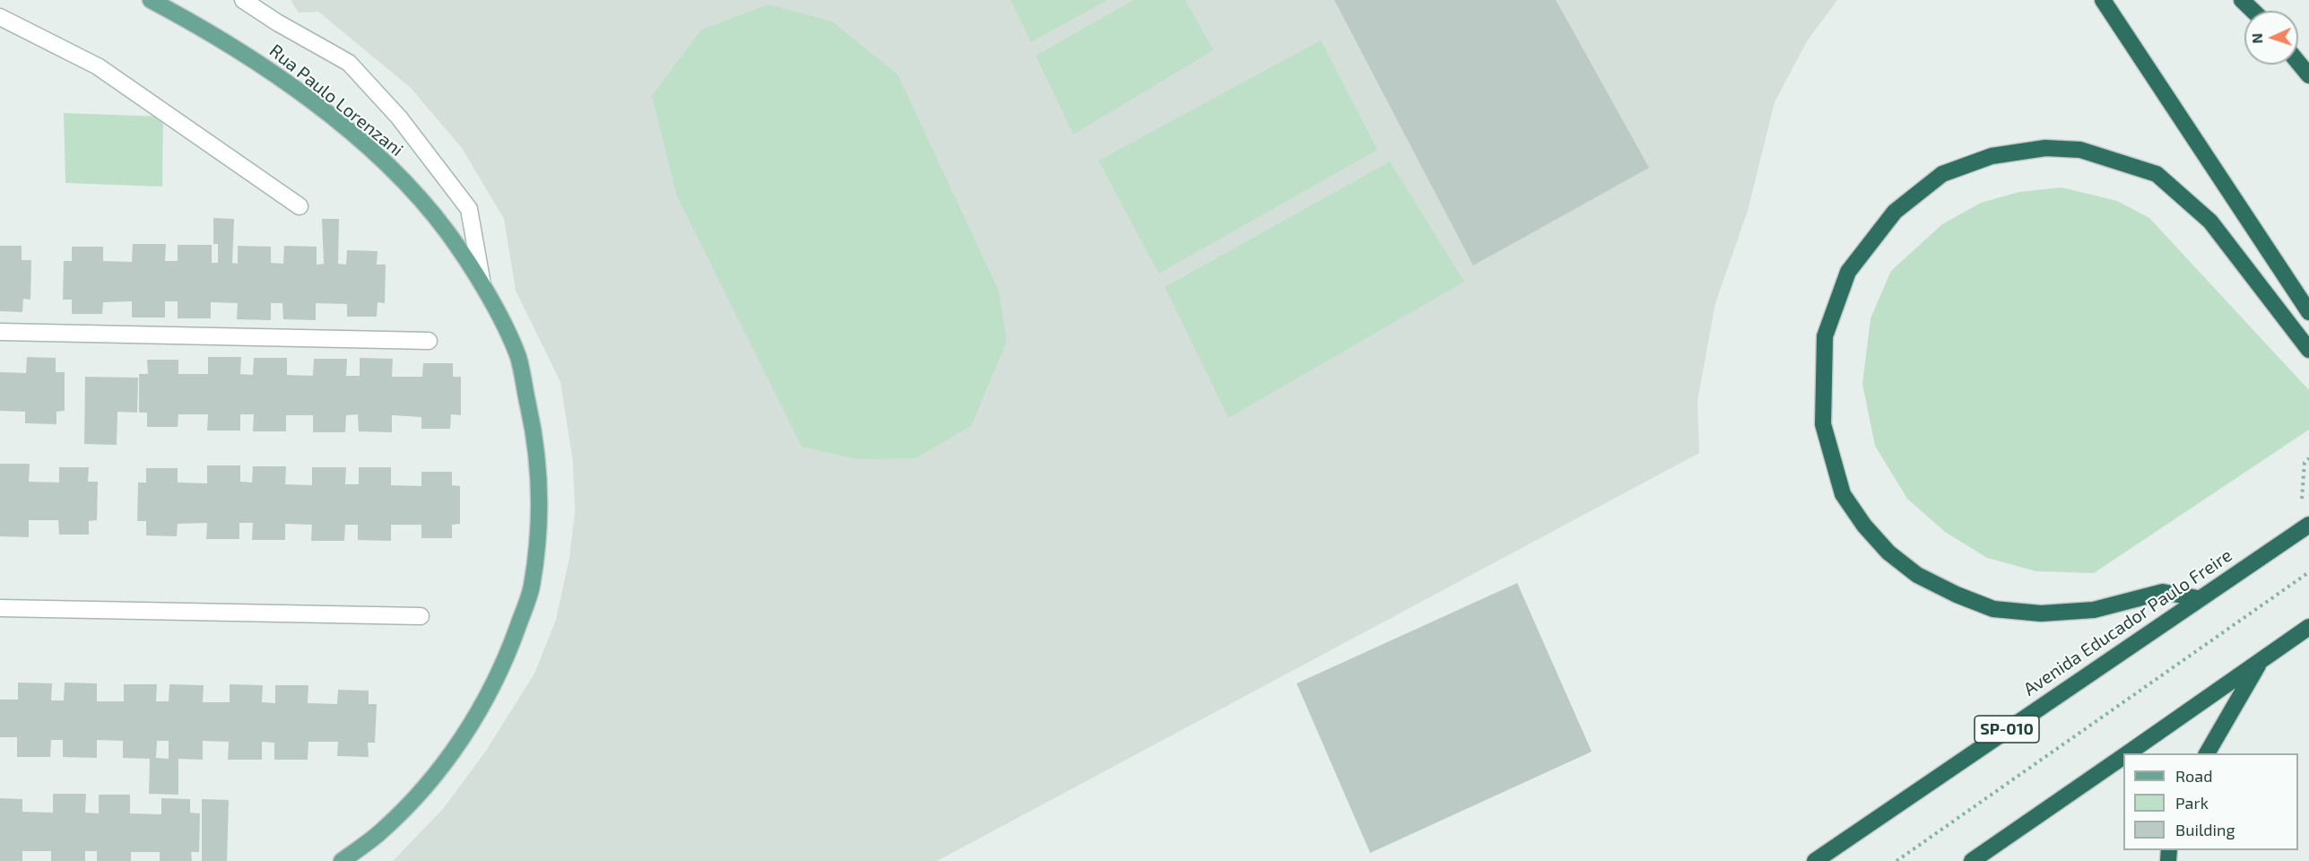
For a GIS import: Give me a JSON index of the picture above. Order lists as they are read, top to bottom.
{
  "streets": {
    "highway": ["Avenida Educador Paulo Freire", "SP-010"],
    "main road": ["Rua Paulo Lorenzani"]
  },
  "legend": ["Road", "Park", "Building"],
  "north": "left"
}
